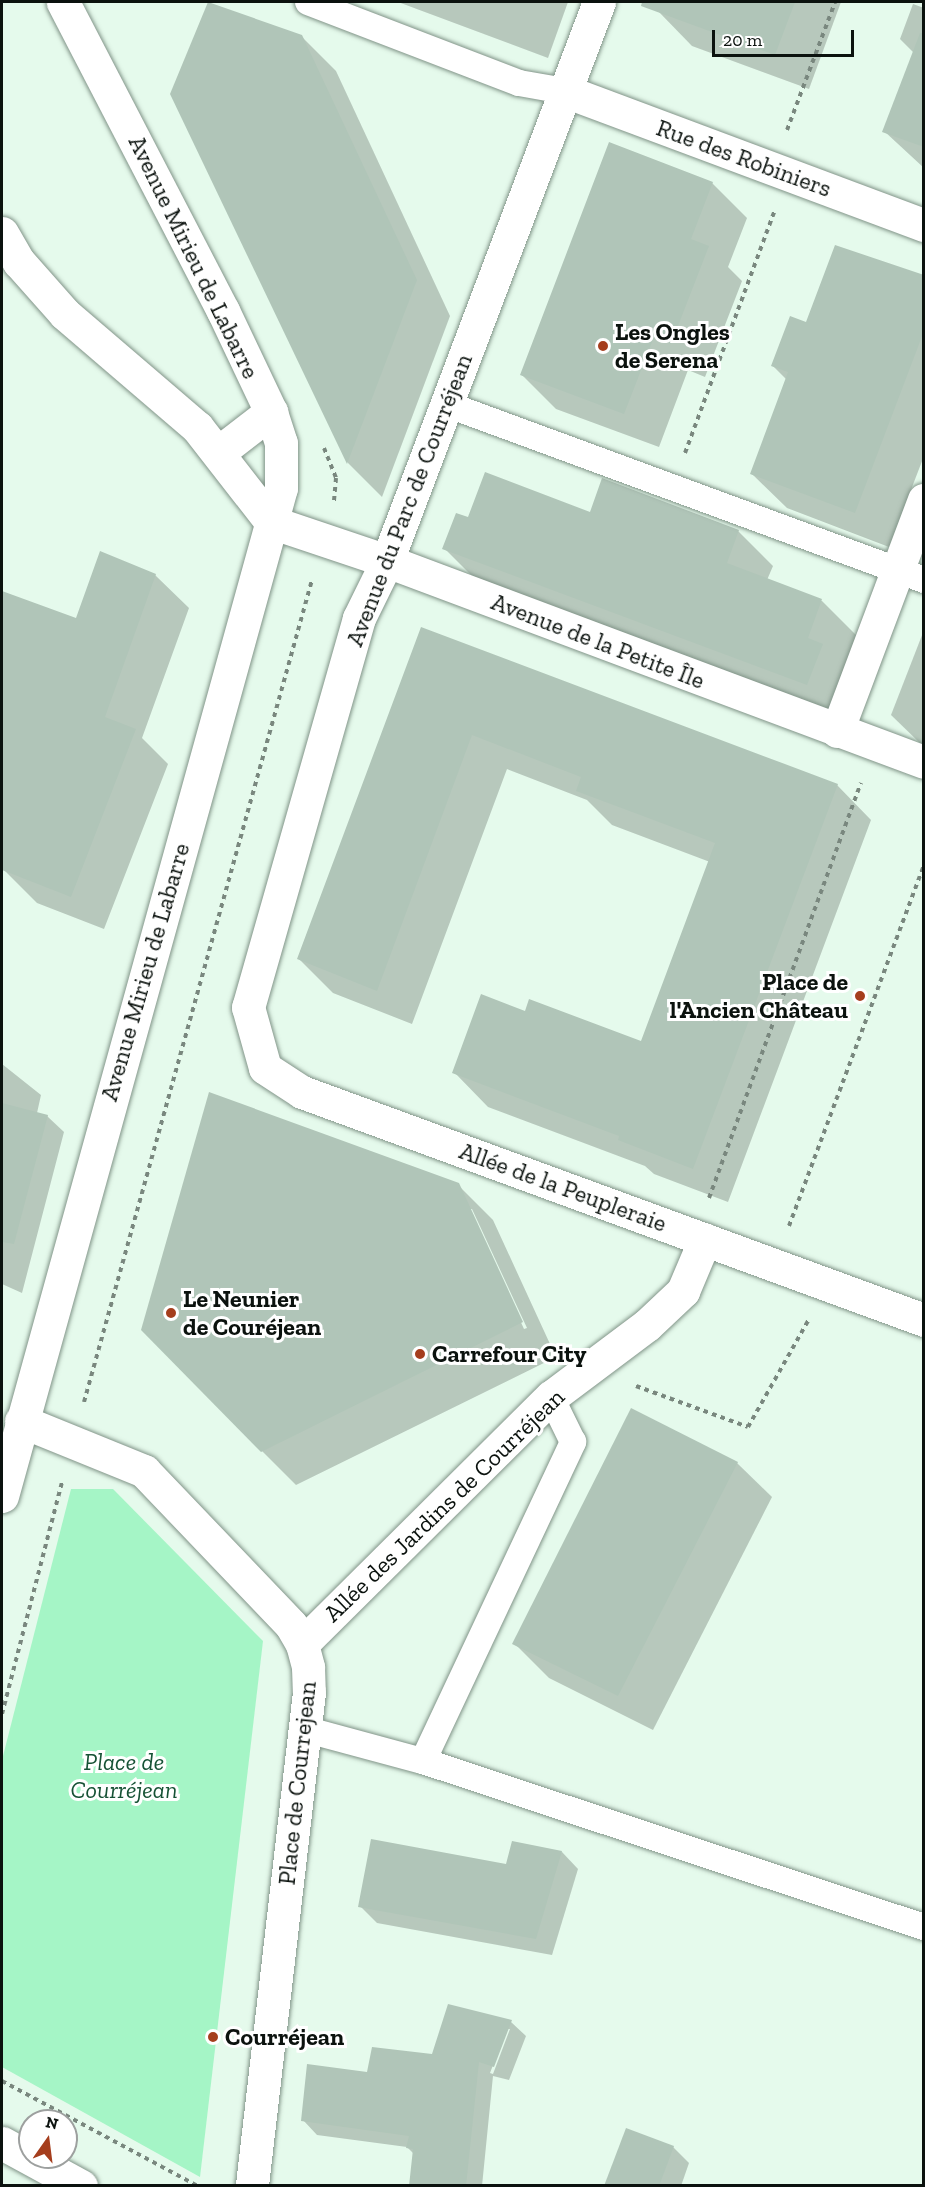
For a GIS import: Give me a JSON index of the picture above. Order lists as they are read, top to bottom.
{
  "streets": {
    "street": [
      "Rue des Robiniers",
      "Avenue Mirieu de Labarre",
      "Avenue du Parc de Courréjean",
      "Avenue de la Petite Île",
      "Allée de la Peupleraie",
      "Allée des Jardins de Courréjean",
      "Place de Courrejean"
    ]
  },
  "crossings": [
    ["Rue des Robiniers", "Avenue du Parc de Courréjean"],
    ["Avenue Mirieu de Labarre", "Avenue de la Petite Île"],
    ["Avenue Mirieu de Labarre", "Place de Courrejean"],
    ["Avenue du Parc de Courréjean", "Avenue de la Petite Île"],
    ["Avenue du Parc de Courréjean", "Allée de la Peupleraie"],
    ["Allée de la Peupleraie", "Allée des Jardins de Courréjean"],
    ["Allée des Jardins de Courréjean", "Place de Courrejean"]
  ],
  "parks": ["Place de Courréjean"],
  "places": [
    "Les Ongles de Serena",
    "Place de l'Ancien Château",
    "Le Neunier de Couréjean",
    "Carrefour City",
    "Courréjean"
  ],
  "scale_bar": "20 m",
  "north": "top"
}
